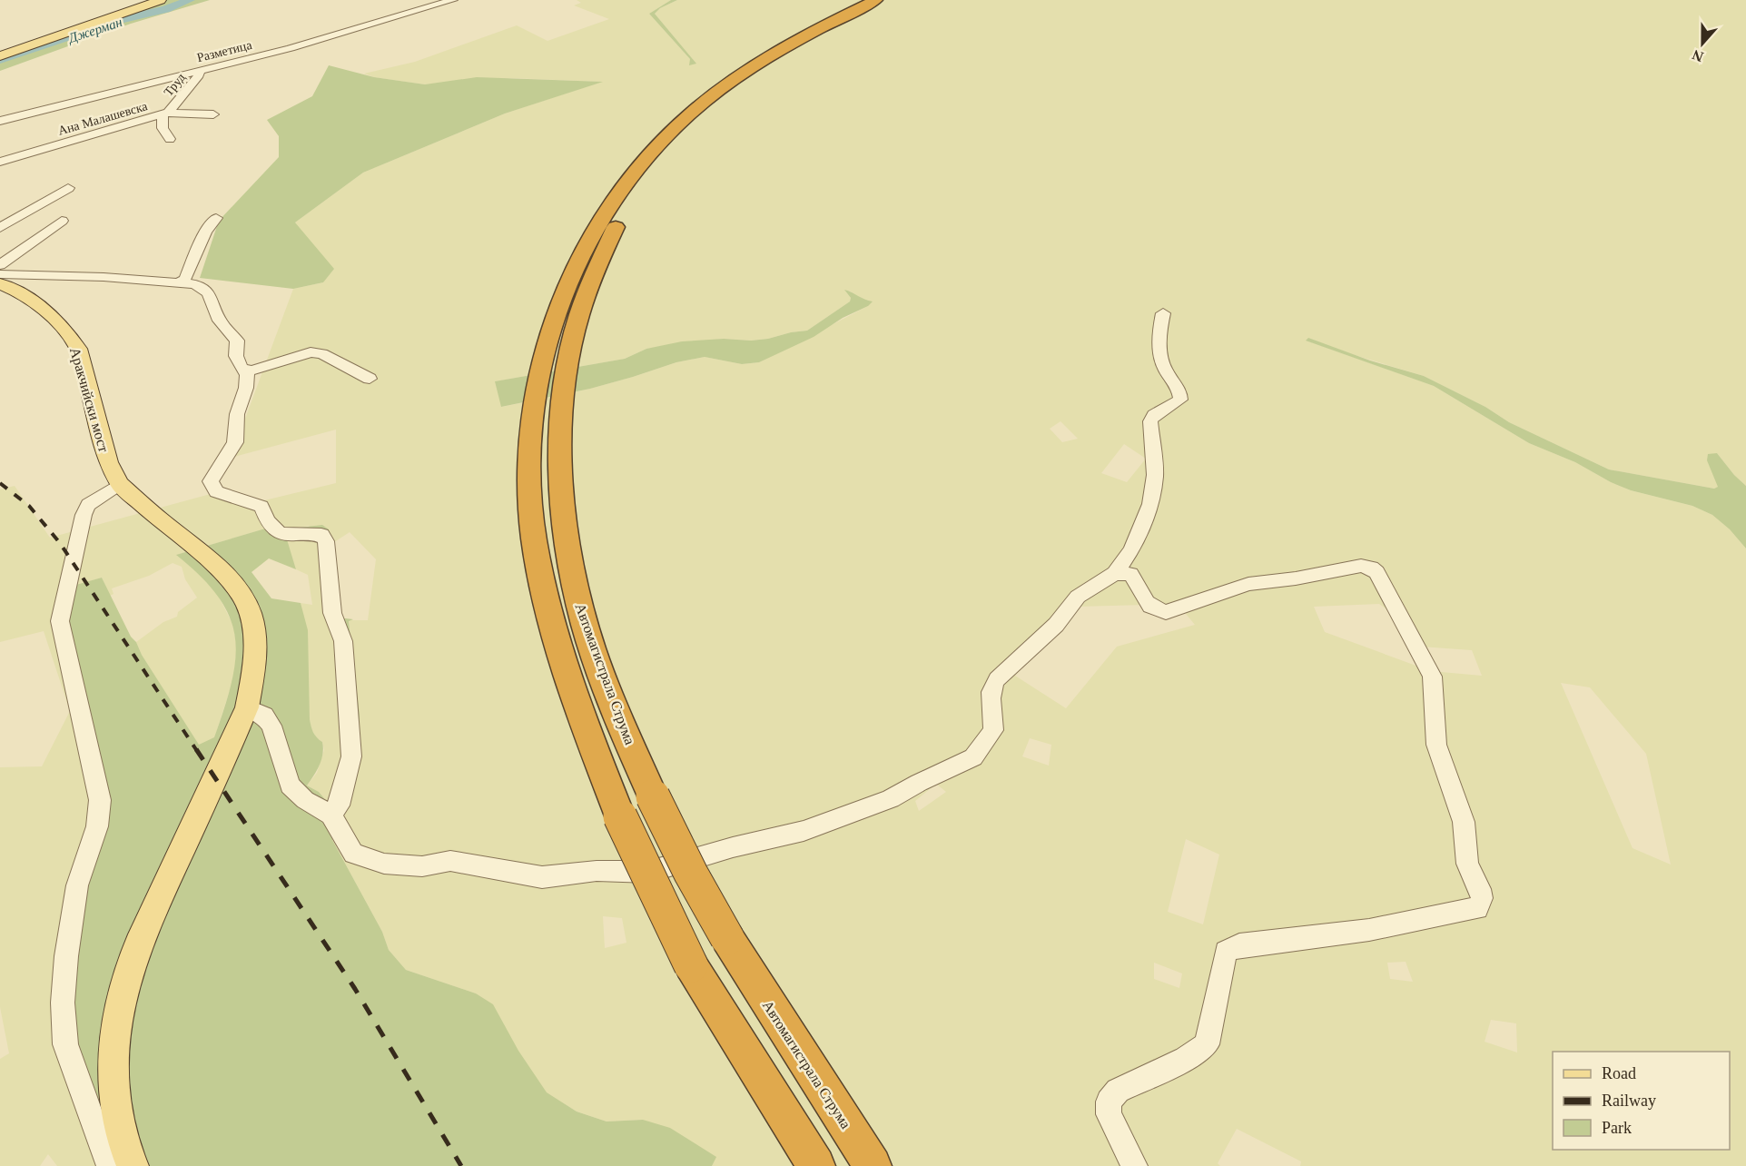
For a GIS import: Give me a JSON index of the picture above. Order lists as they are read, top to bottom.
{
  "streets": {
    "highway": ["Автомагистрала Струма"],
    "main road": ["Аракчийски мост"],
    "street": ["Разметица", "Труд", "Ана Малашевска"]
  },
  "crossings": [
    ["Разметица", "Труд"],
    ["Труд", "Ана Малашевска"]
  ],
  "water": ["Джерман"],
  "legend": ["Road", "Railway", "Park"],
  "north": "bottom"
}
